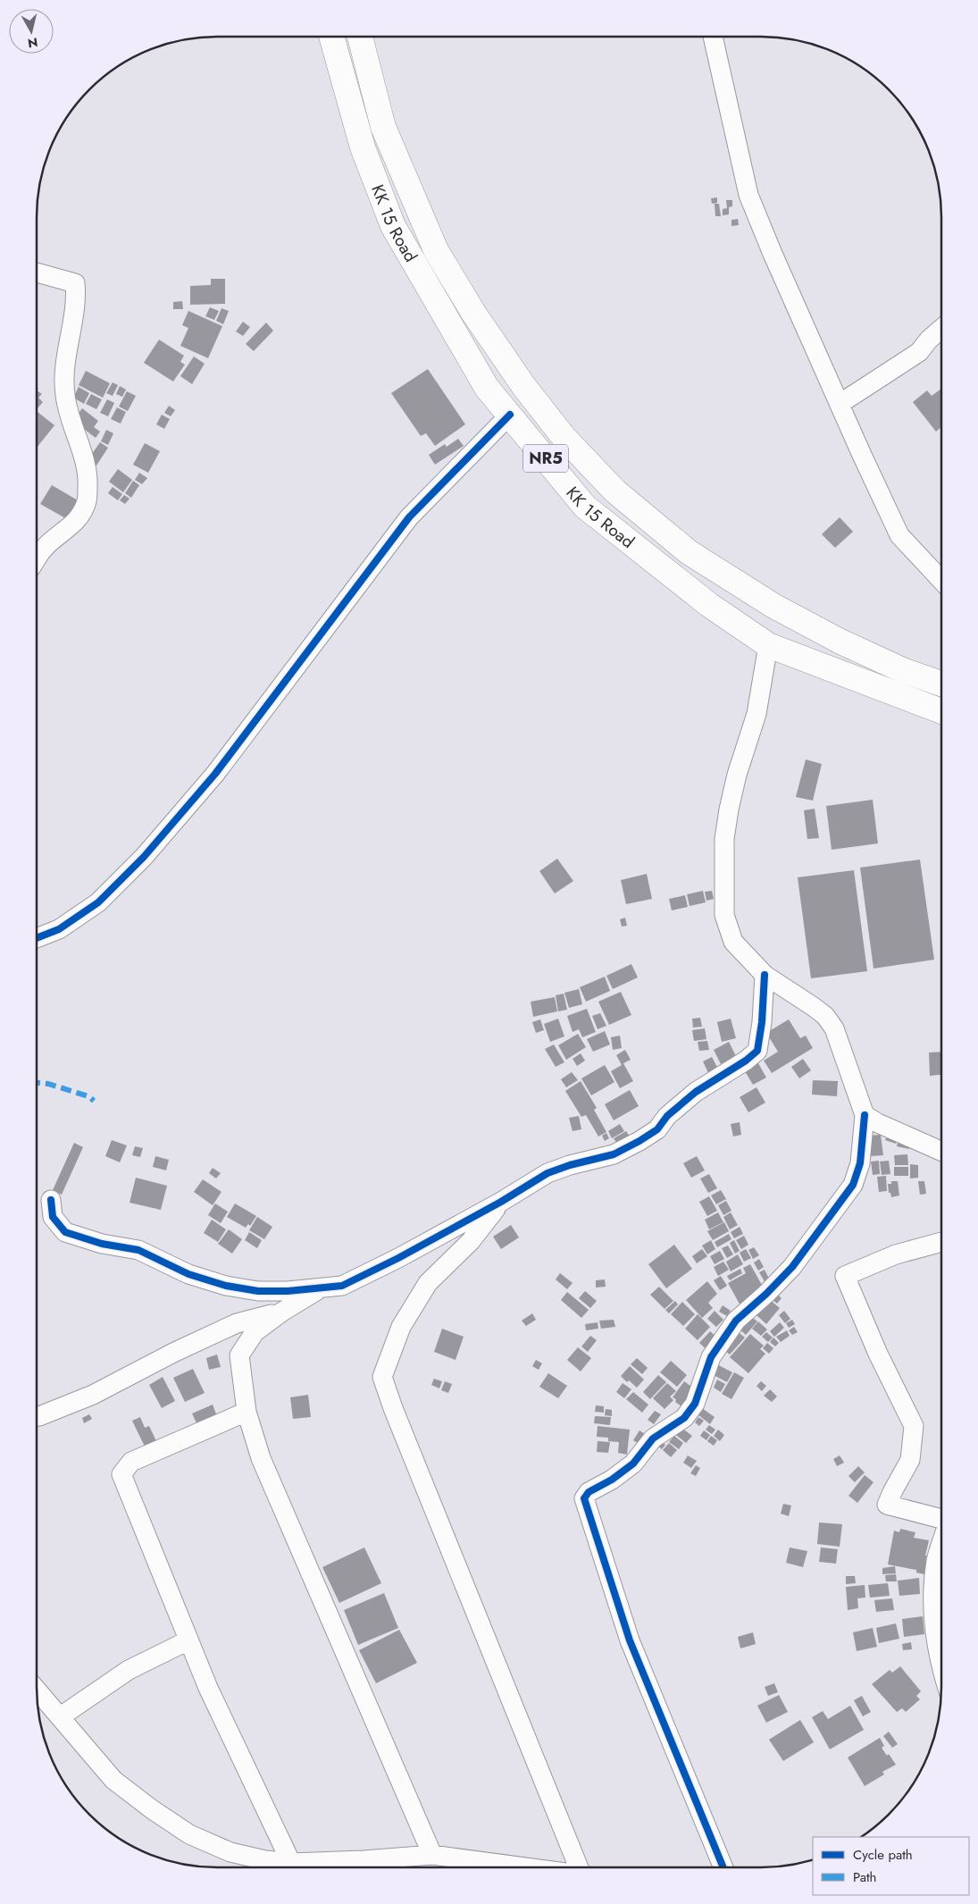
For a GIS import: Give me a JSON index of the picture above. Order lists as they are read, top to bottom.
{
  "streets": {
    "highway": ["KK 15 Road", "NR5"]
  },
  "legend": ["Cycle path", "Path"],
  "north": "bottom"
}
